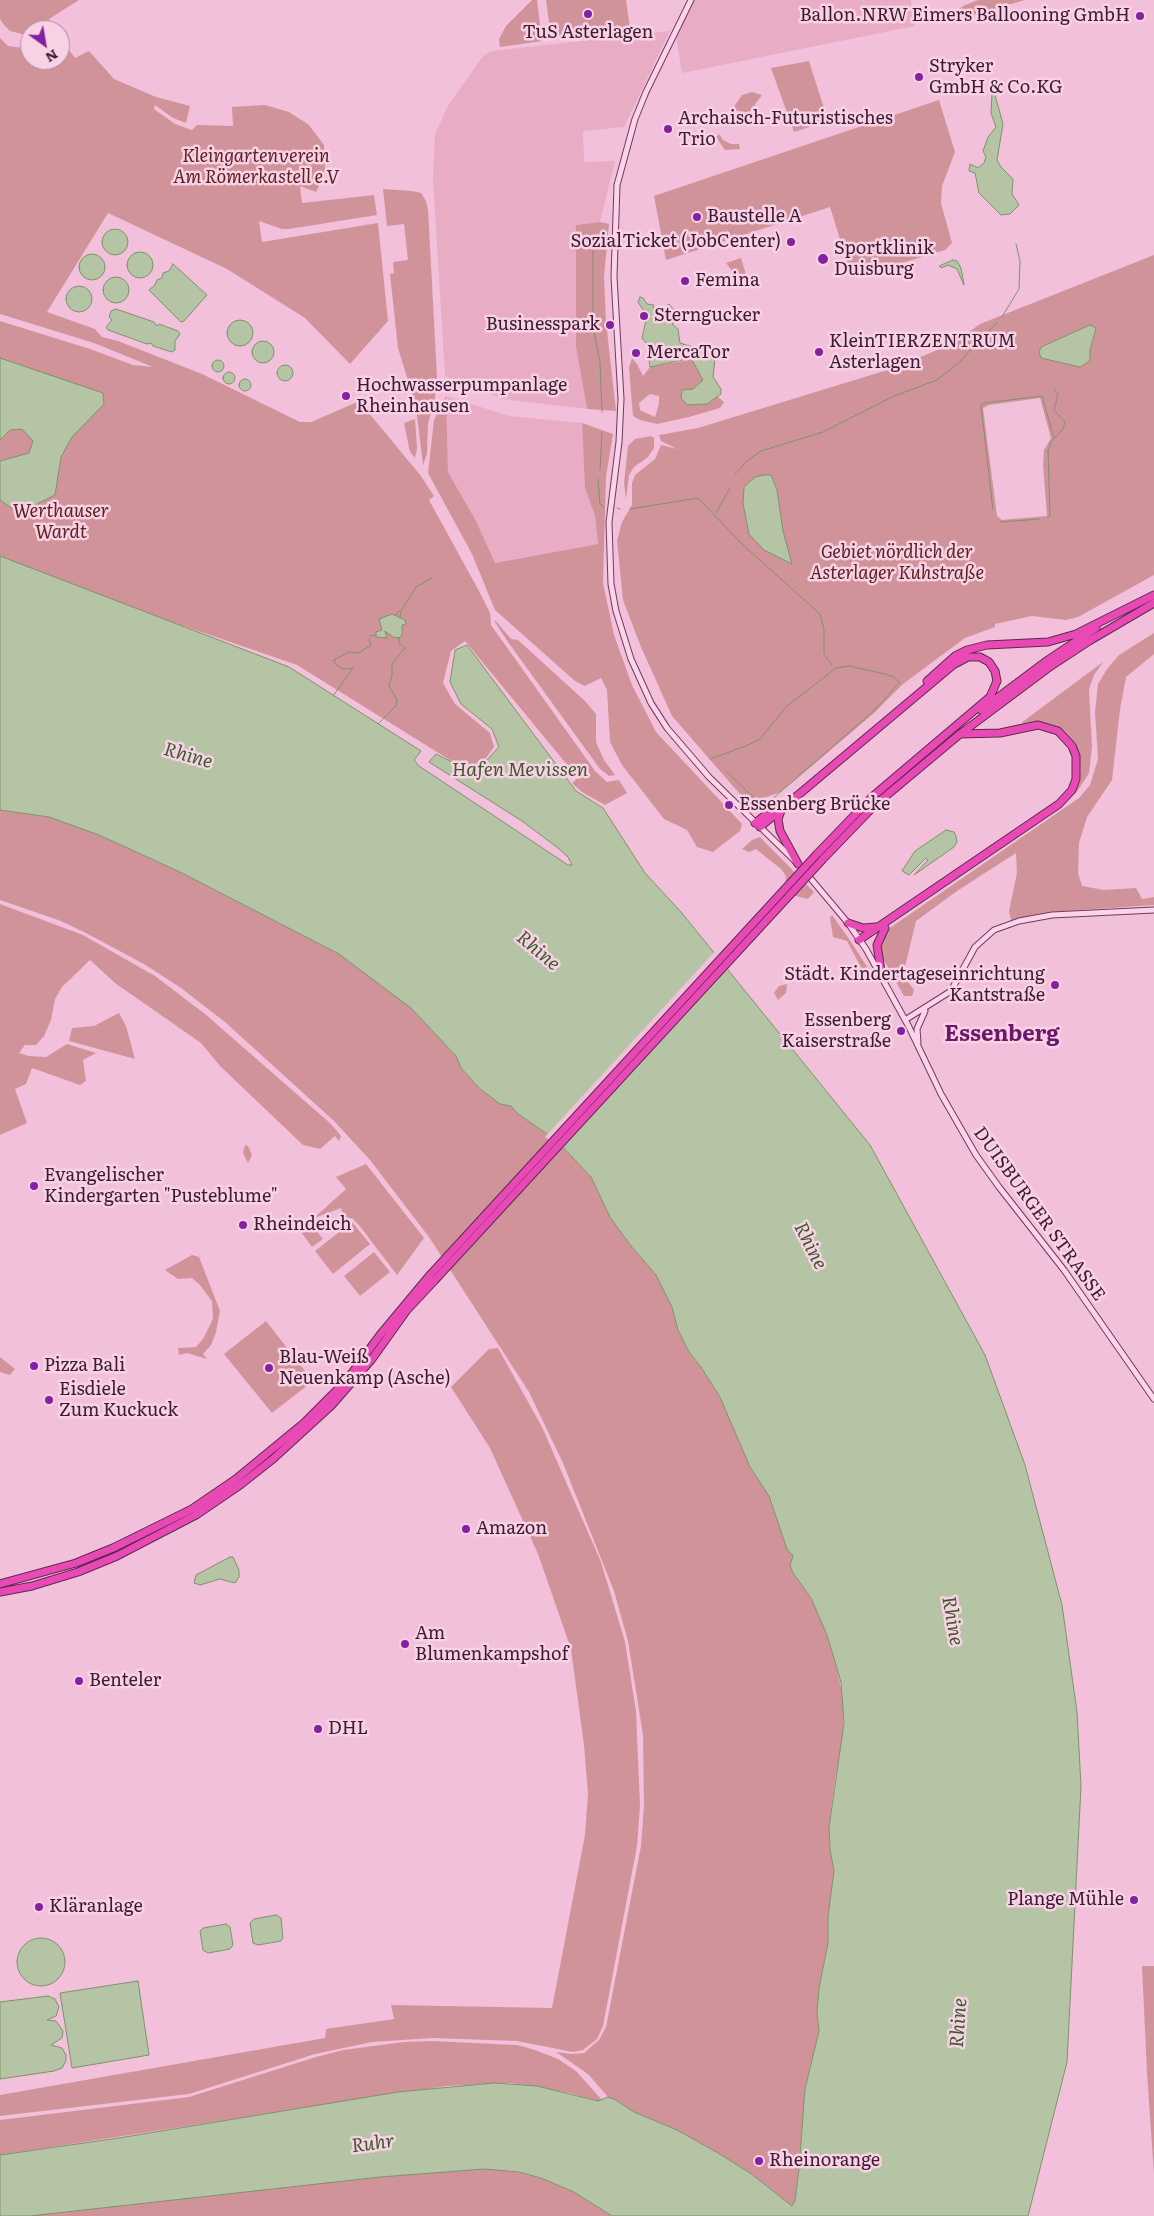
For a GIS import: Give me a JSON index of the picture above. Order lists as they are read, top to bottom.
{
  "streets": {
    "main road": ["DUISBURGER STRASSE"]
  },
  "districts": ["Essenberg"],
  "water": ["Rhine", "Hafen Mevissen", "Ruhr"],
  "parks": ["Kleingartenverein Am Römerkastell e.V", "Werthauser Wardt", "Gebiet nördlich der Asterlager Kuhstraße"],
  "places": [
    "TuS Asterlagen",
    "Ballon.NRW Eimers Ballooning GmbH",
    "Stryker GmbH & Co.KG",
    "Archaisch-Futuristisches Trio",
    "Baustelle A",
    "SozialTicket (JobCenter)",
    "Sportklinik Duisburg",
    "Femina",
    "Sterngucker",
    "Businesspark",
    "KleinTIERZENTRUM Asterlagen",
    "MercaTor",
    "Hochwasserpumpanlage Rheinhausen",
    "Essenberg Brücke",
    "Städt. Kindertageseinrichtung Kantstraße",
    "Essenberg Kaiserstraße",
    "Evangelischer Kindergarten \"Pusteblume\"",
    "Rheindeich",
    "Pizza Bali",
    "Blau-Weiß Neuenkamp (Asche)",
    "Eisdiele Zum Kuckuck",
    "Amazon",
    "Am Blumenkampshof",
    "Benteler",
    "DHL",
    "Plange Mühle",
    "Kläranlage",
    "Rheinorange"
  ],
  "north": "bottom right"
}
